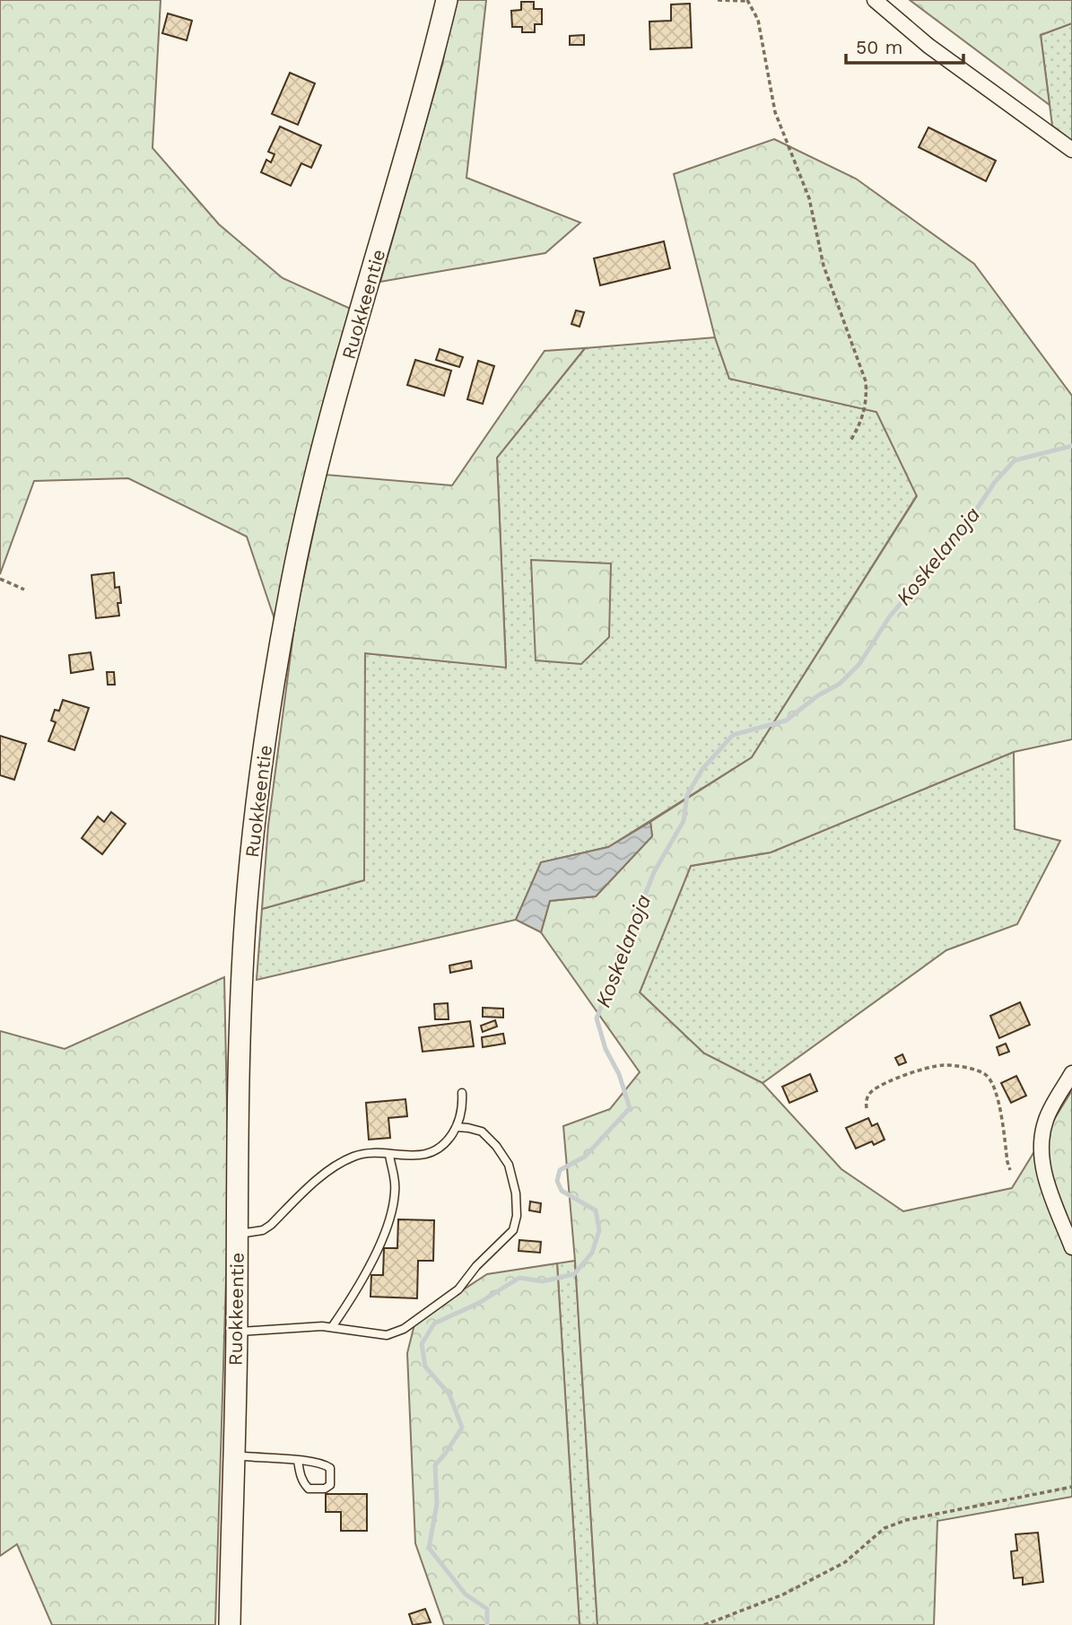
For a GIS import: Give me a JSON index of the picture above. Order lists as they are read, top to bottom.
{
  "streets": {
    "street": ["Ruokkeentie"]
  },
  "water": ["Koskelanoja"],
  "scale_bar": "50 m"
}
